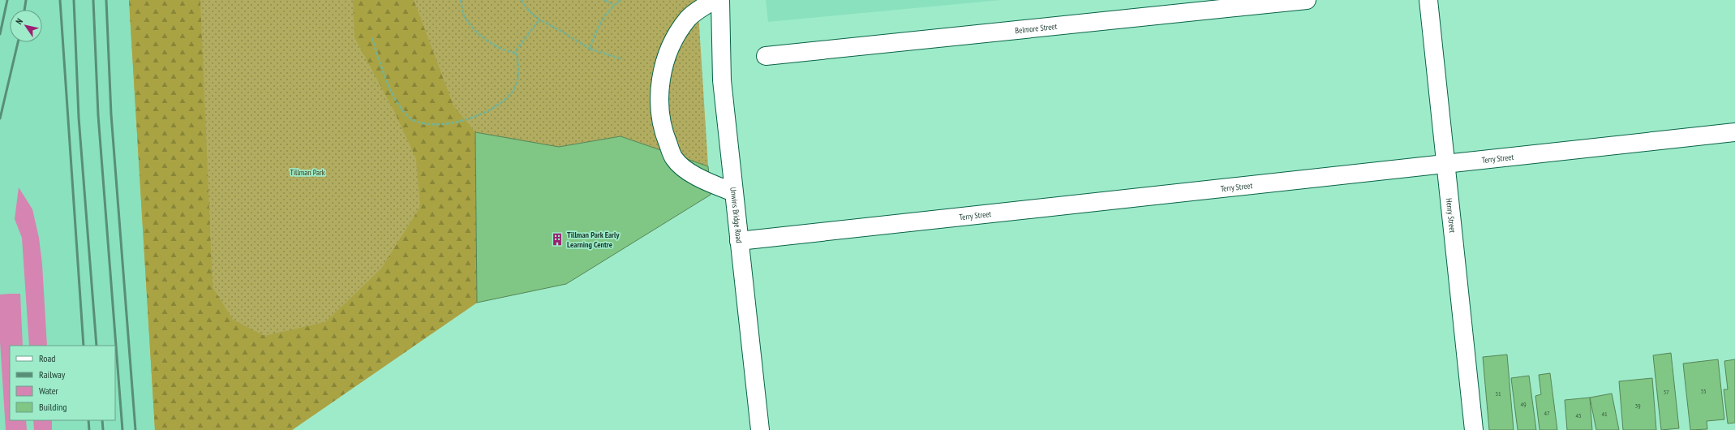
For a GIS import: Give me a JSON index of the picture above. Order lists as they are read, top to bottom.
{
  "streets": {
    "street": [
      "Belmore Street",
      "Terry Street",
      "Unwins Bridge Road",
      "Henry Street"
    ]
  },
  "crossings": [
    ["Terry Street", "Unwins Bridge Road"],
    ["Terry Street", "Henry Street"]
  ],
  "parks": ["Tillman Park"],
  "places": {
    "building": ["Tillman Park Early Learning Centre"]
  },
  "house_numbers": [
    "35",
    "37",
    "51",
    "49",
    "39",
    "47",
    "41",
    "45"
  ],
  "legend": [
    "Road",
    "Railway",
    "Water",
    "Building"
  ],
  "north": "top left"
}
